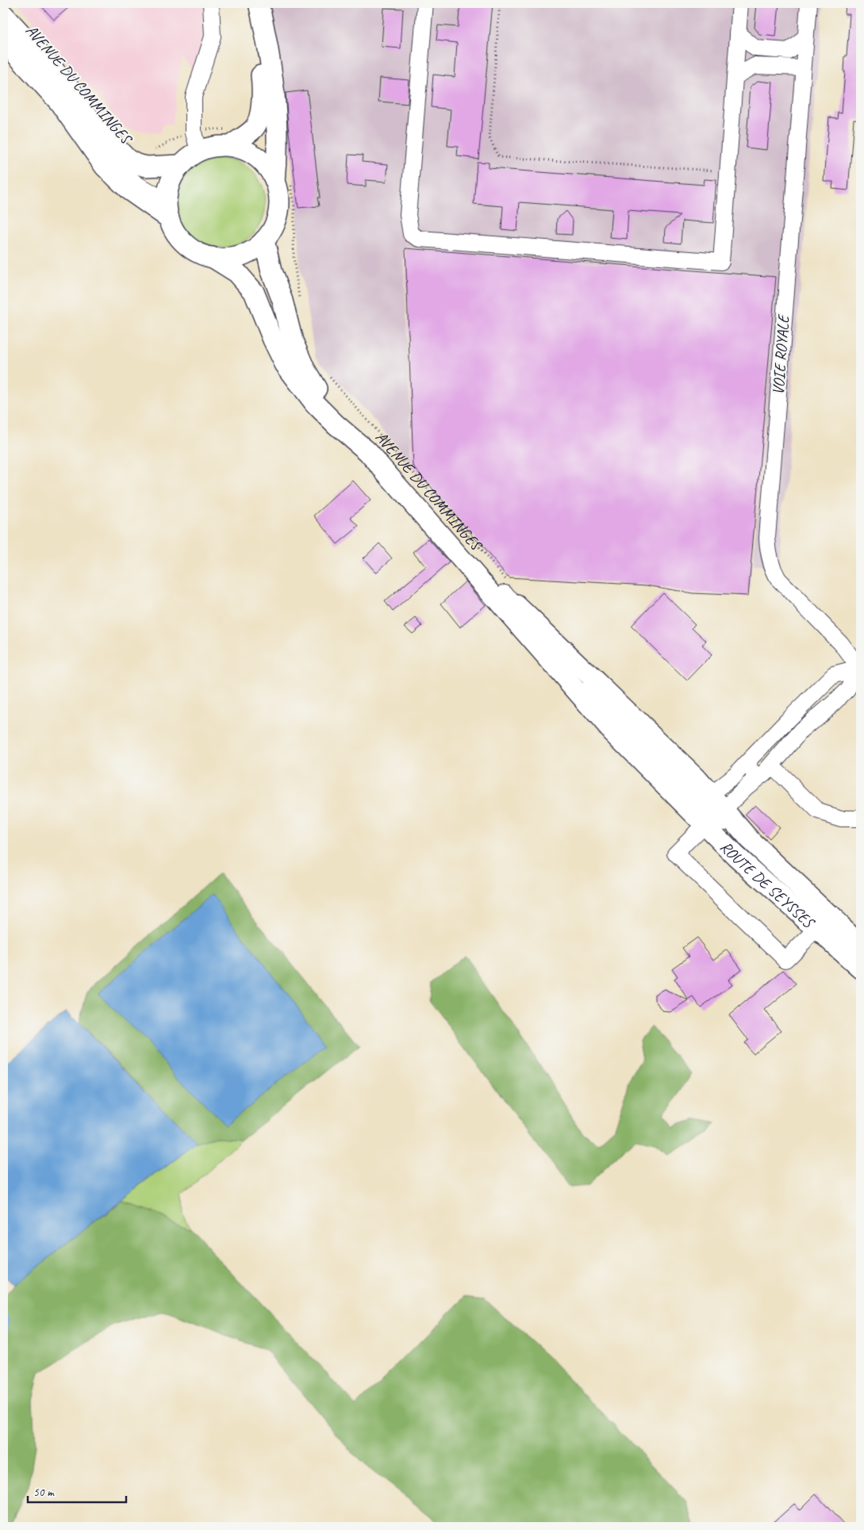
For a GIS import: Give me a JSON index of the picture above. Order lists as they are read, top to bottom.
{
  "streets": {
    "main road": ["AVENUE DU COMMINGES", "ROUTE DE SEYSSES"],
    "street": ["VOIE ROYALE"]
  },
  "crossings": [
    ["AVENUE DU COMMINGES", "ROUTE DE SEYSSES"]
  ],
  "scale_bar": "50 m"
}
